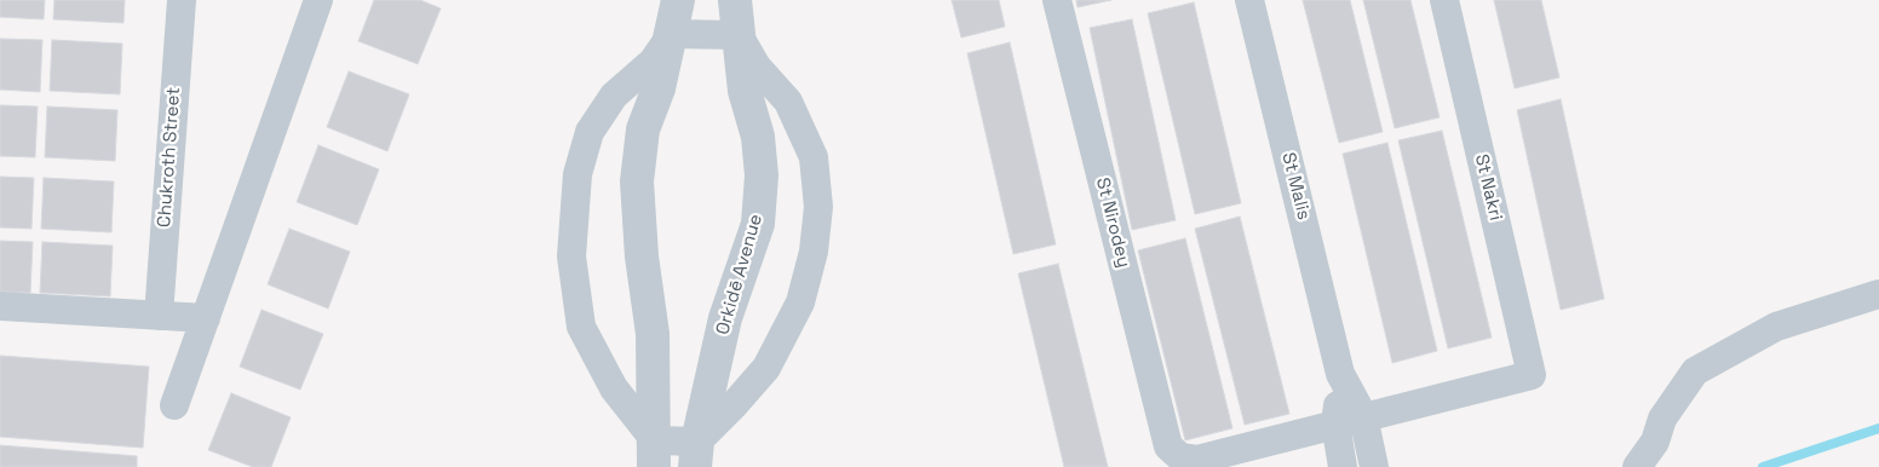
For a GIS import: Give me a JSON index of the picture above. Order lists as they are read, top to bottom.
{
  "streets": {
    "street": [
      "Chukroth Street",
      "St Malis",
      "St Nakri",
      "St Nirodey",
      "Orkidē Avenue"
    ]
  },
  "crossings": [
    ["St Malis", "St Nakri"],
    ["St Malis", "St Nirodey"],
    ["St Nakri", "St Nirodey"]
  ]
}
